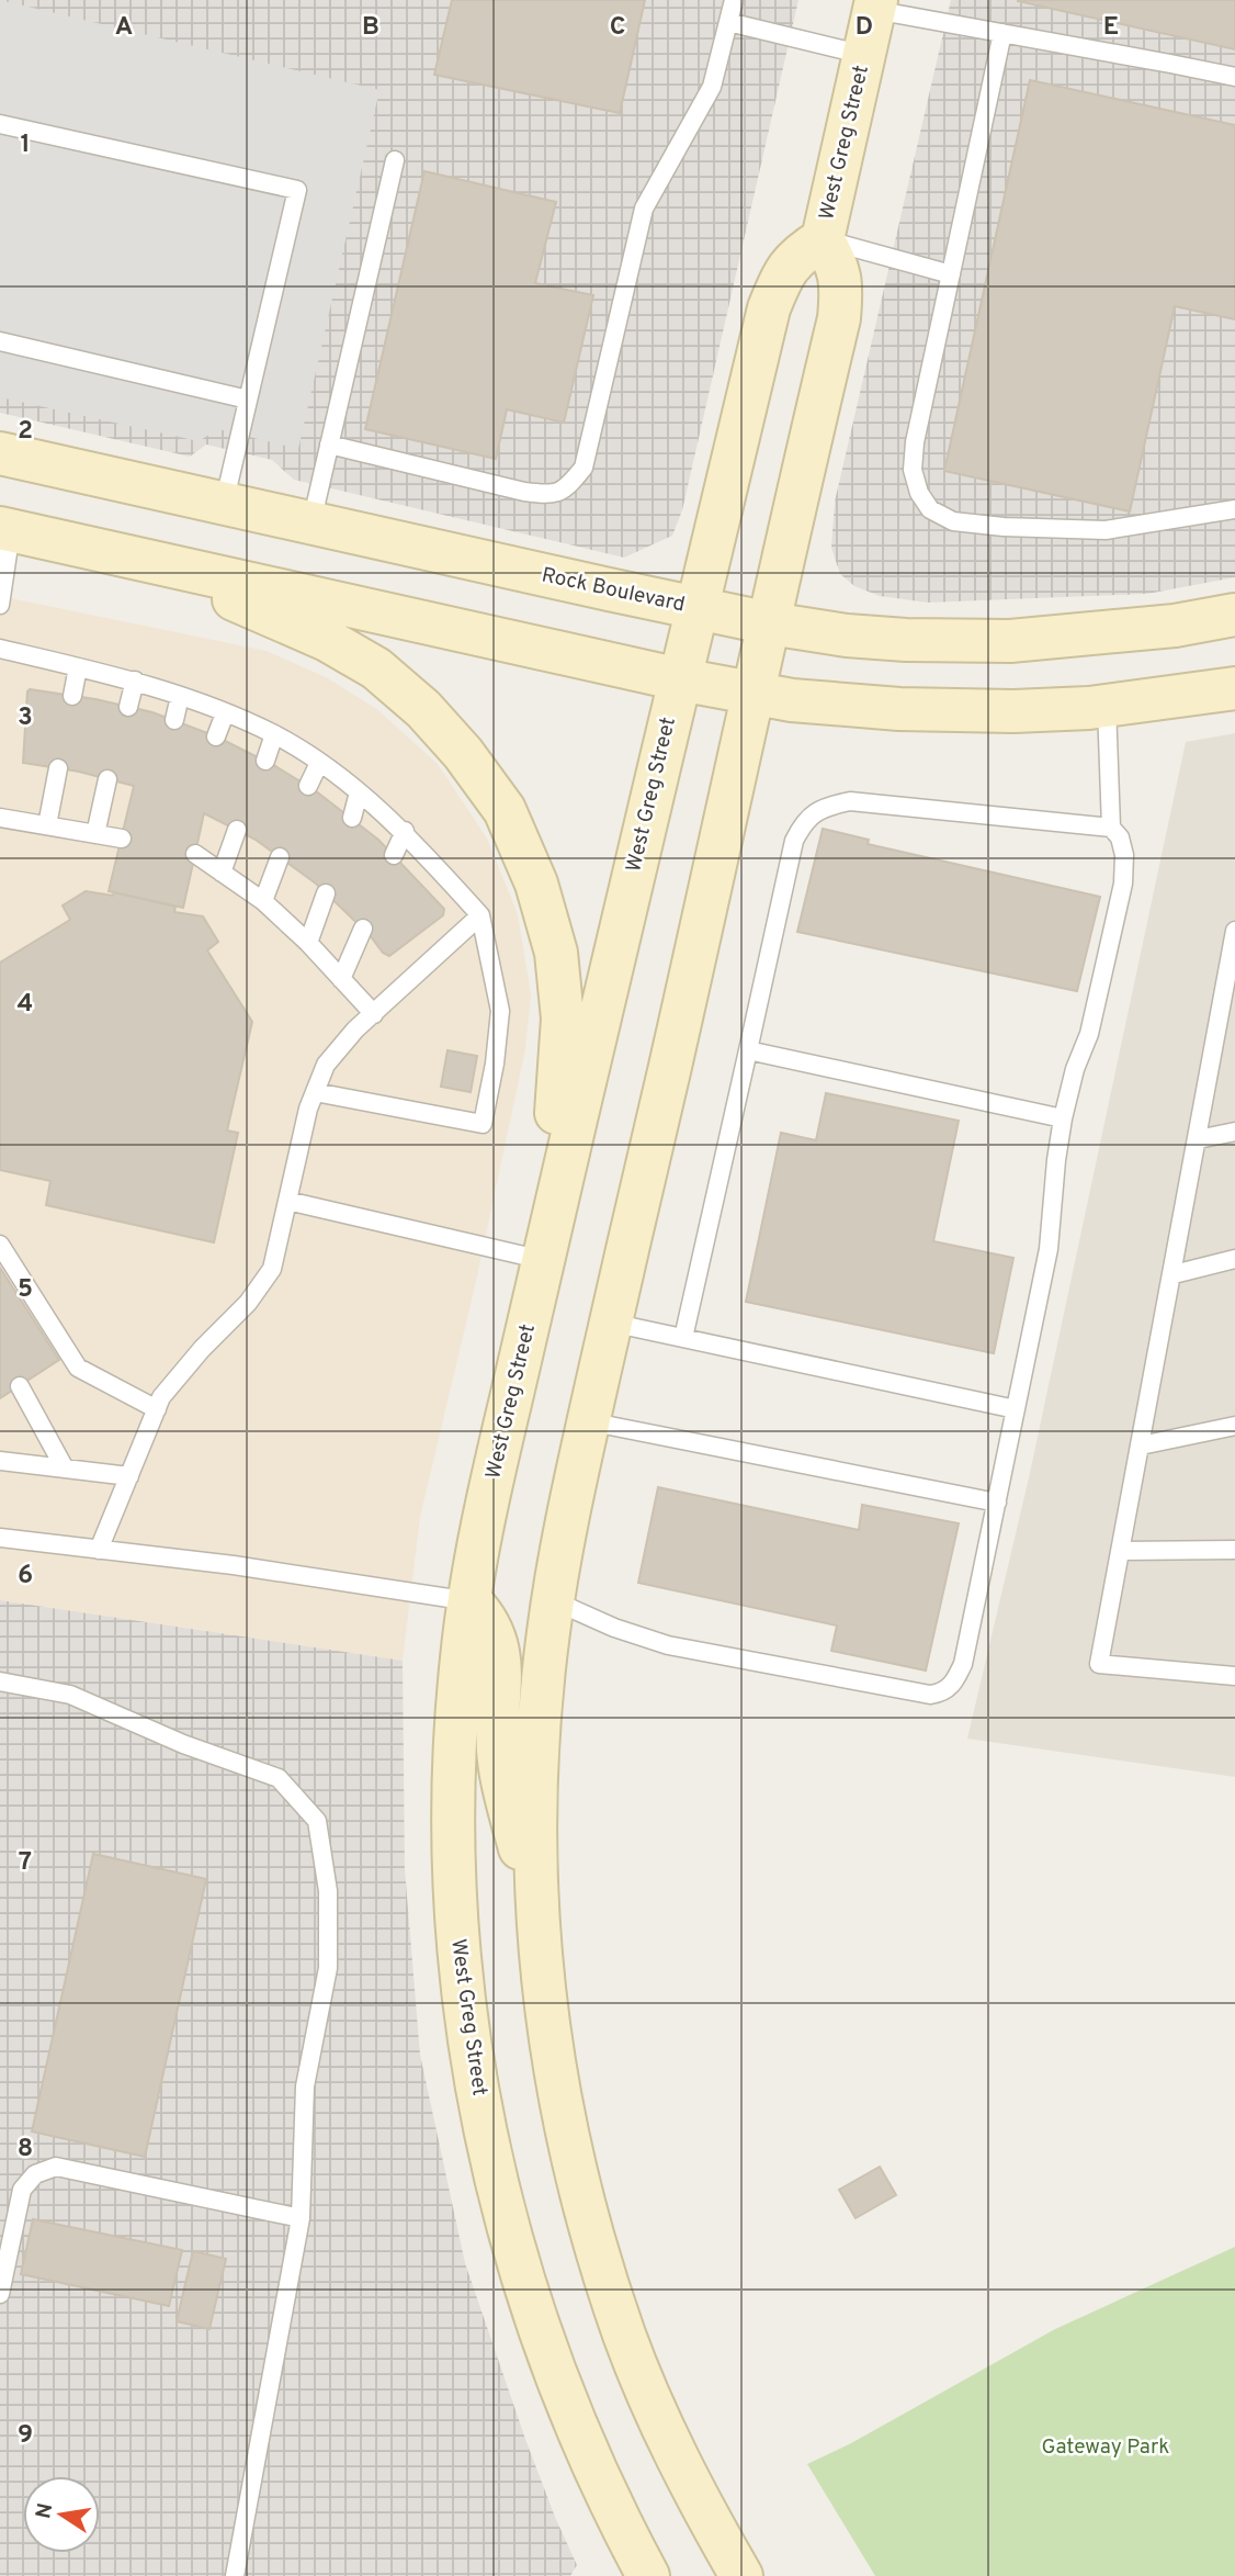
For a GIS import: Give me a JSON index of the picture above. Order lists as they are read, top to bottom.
{
  "streets": {
    "main road": ["West Greg Street", "Rock Boulevard"]
  },
  "crossings": [
    ["West Greg Street", "Rock Boulevard"]
  ],
  "parks": ["Gateway Park"],
  "north": "left",
  "grid": {
    "columns": [
      "A",
      "B",
      "C",
      "D",
      "E"
    ],
    "rows": [
      "1",
      "2",
      "3",
      "4",
      "5",
      "6",
      "7",
      "8",
      "9"
    ]
  }
}
